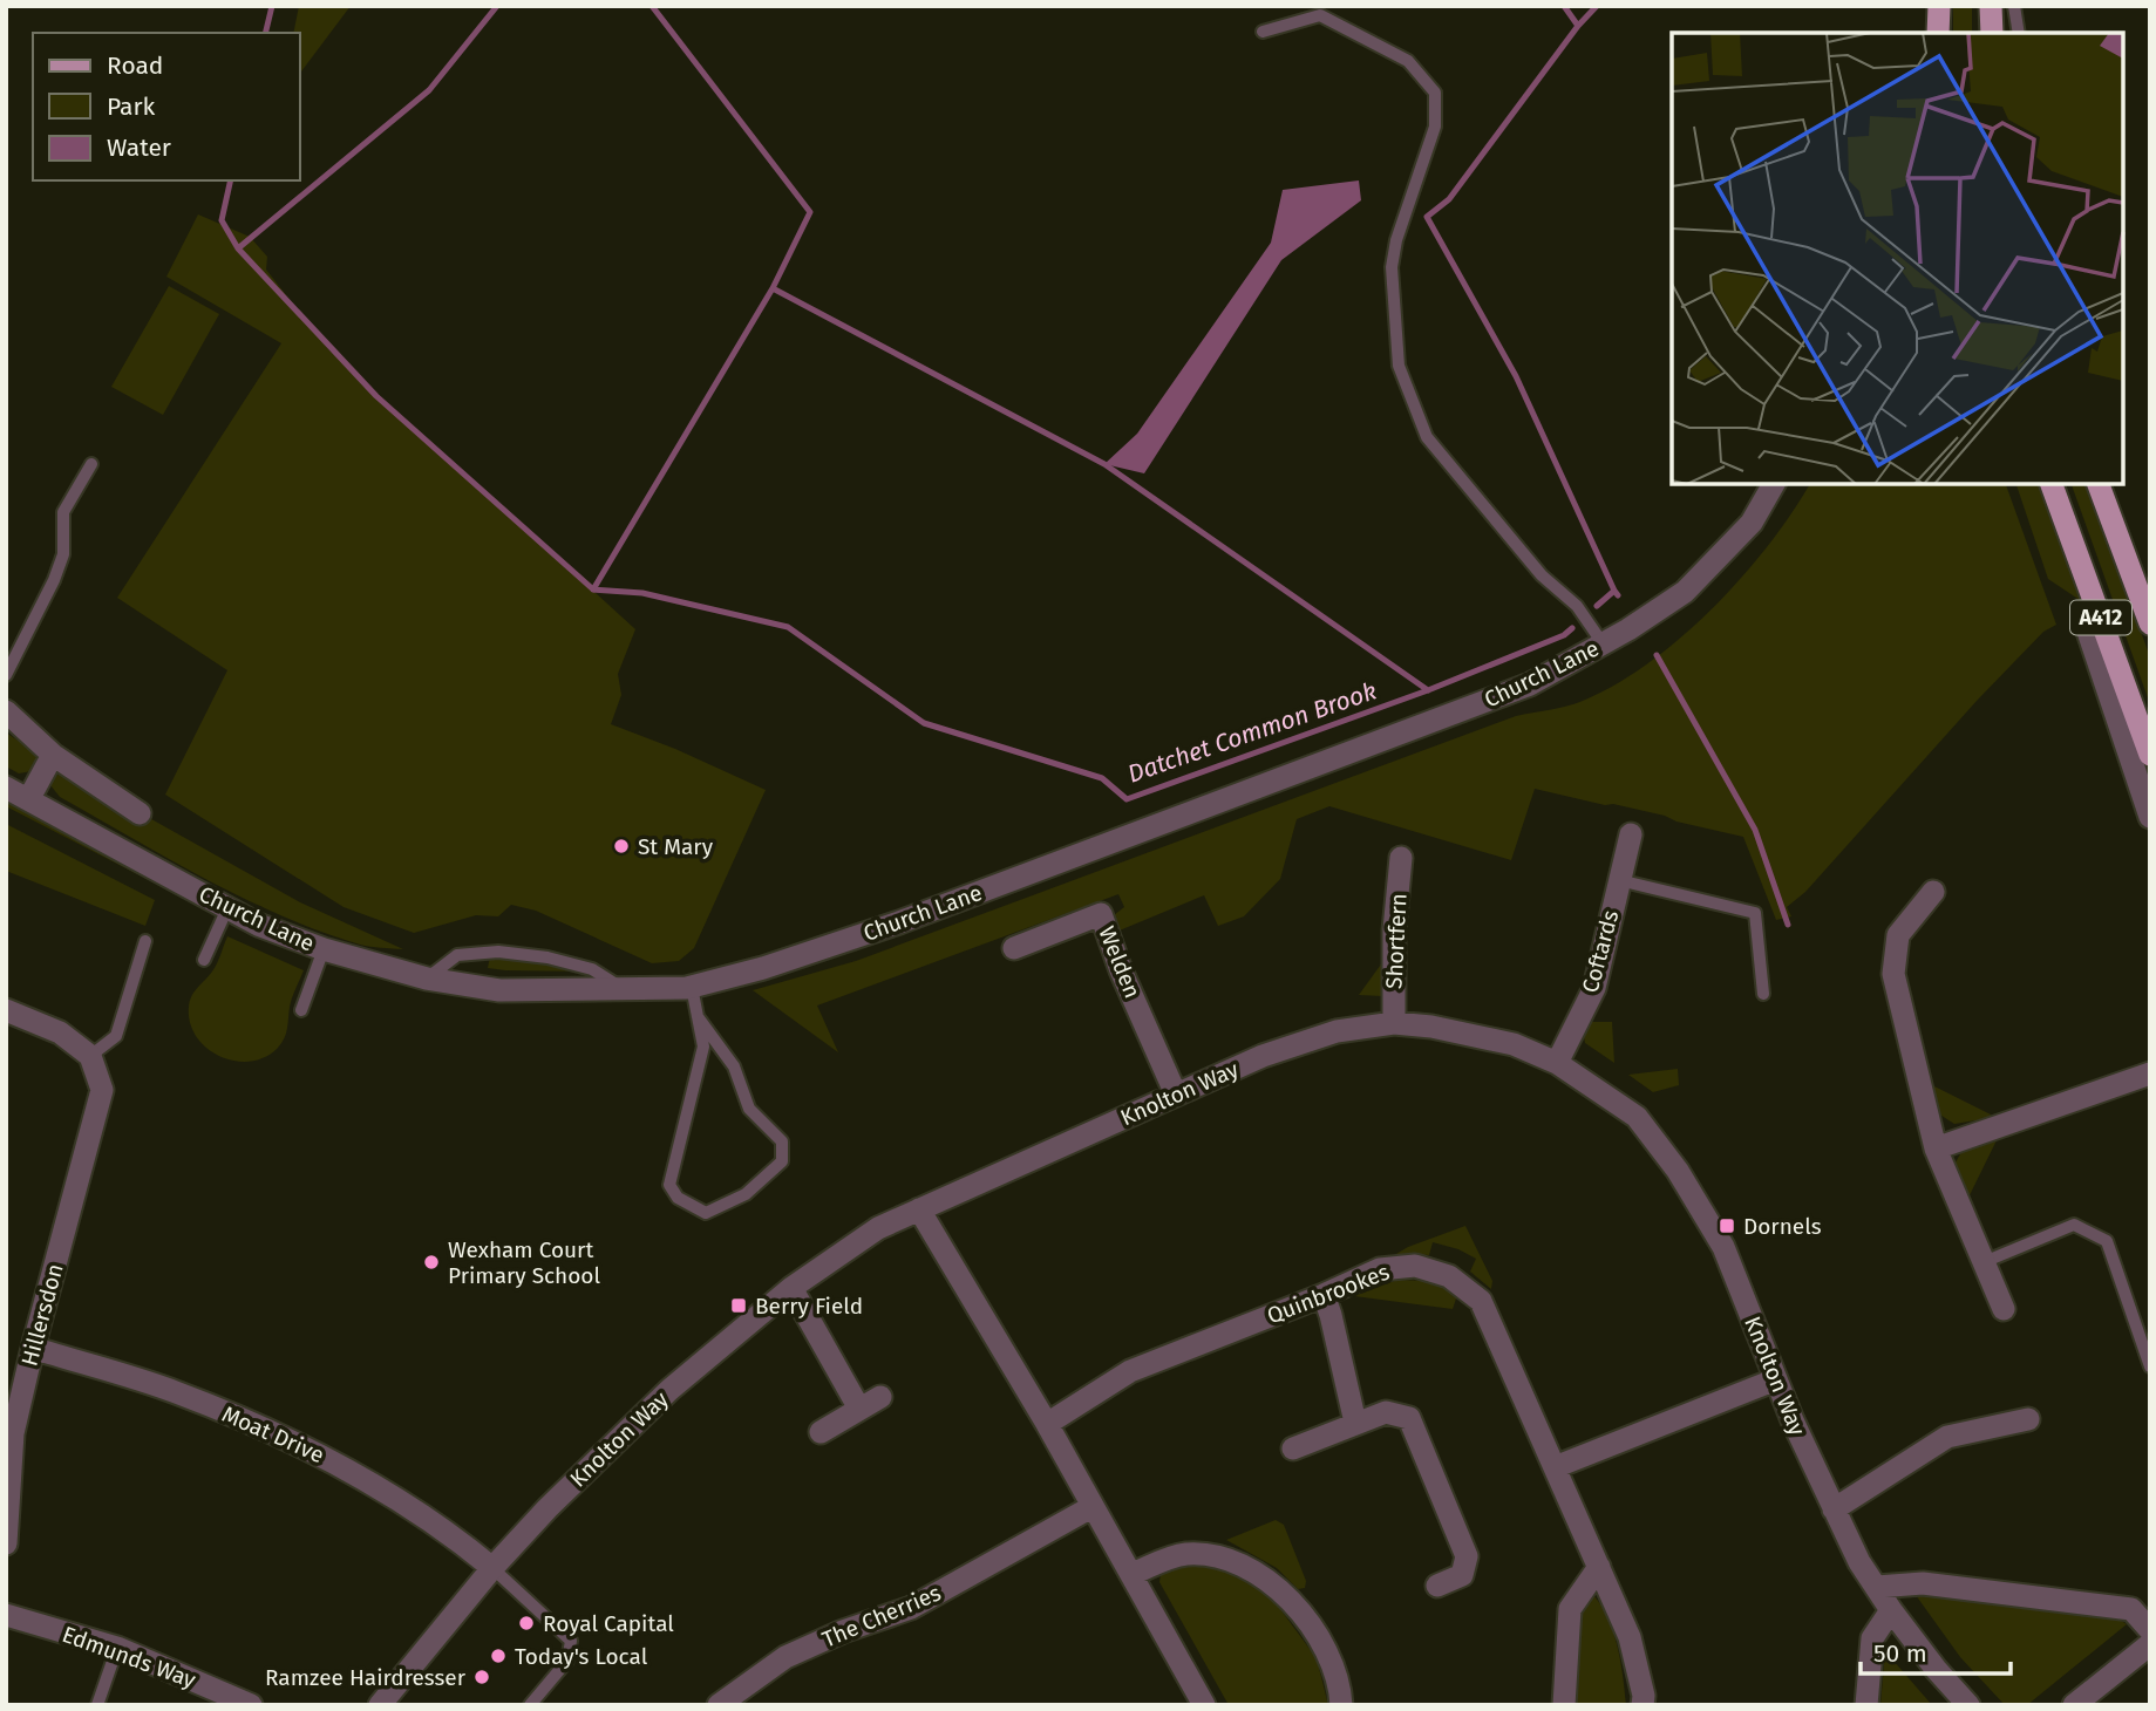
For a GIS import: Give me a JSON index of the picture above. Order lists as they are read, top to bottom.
{
  "streets": {
    "main road": ["A412"],
    "street": [
      "Church Lane",
      "Shortfern",
      "Coftards",
      "Welden",
      "Knolton Way",
      "Quinbrookes",
      "Hillersdon",
      "Moat Drive",
      "The Cherries",
      "Edmunds Way"
    ]
  },
  "crossings": [
    ["Shortfern", "Knolton Way"],
    ["Coftards", "Knolton Way"],
    ["Welden", "Knolton Way"],
    ["Knolton Way", "Moat Drive"],
    ["Hillersdon", "Moat Drive"]
  ],
  "water": ["Datchet Common Brook"],
  "places": {
    "other": [
      "St Mary",
      "Wexham Court Primary School",
      "Royal Capital",
      "Today's Local",
      "Ramzee Hairdresser"
    ],
    "transit": ["Dornels", "Berry Field"]
  },
  "legend": ["Road", "Park", "Water"],
  "scale_bar": "50 m"
}
